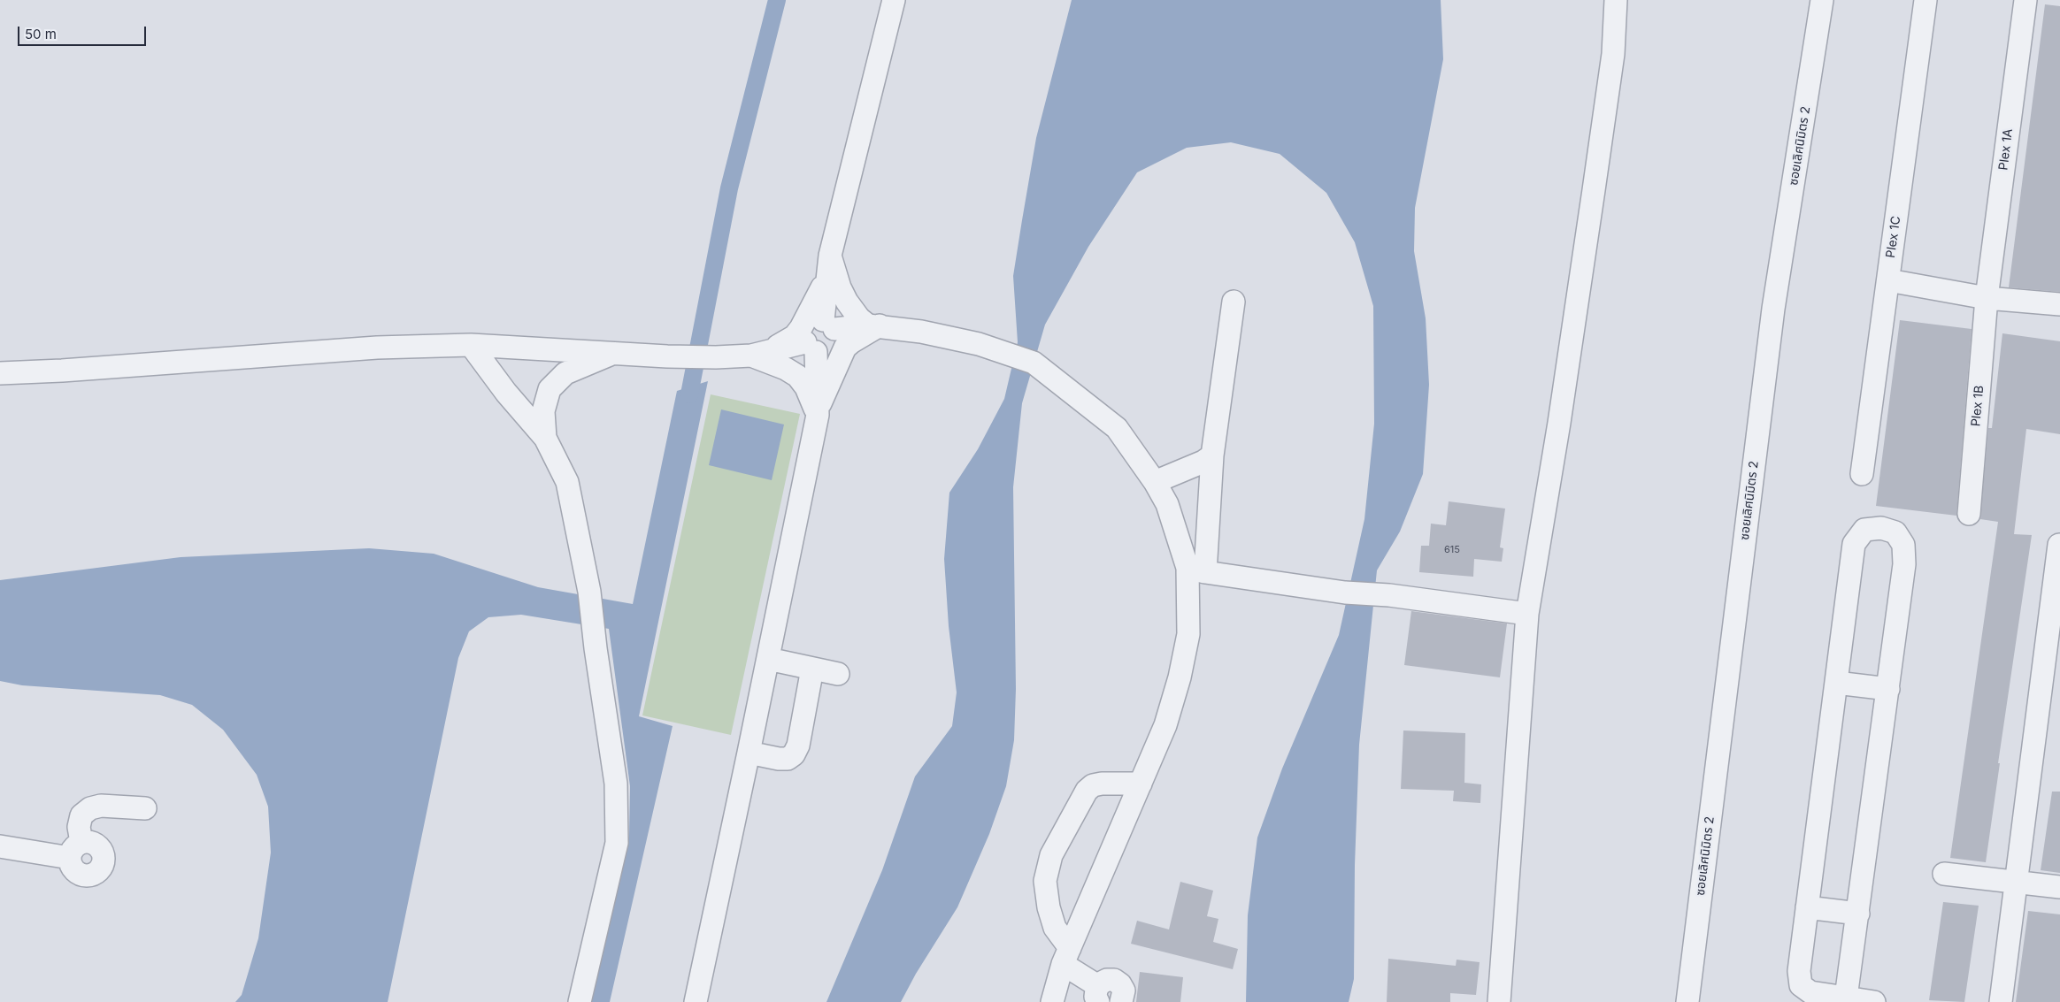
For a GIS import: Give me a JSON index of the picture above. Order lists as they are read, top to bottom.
{
  "streets": {
    "street": [
      "ซอยเลิศนิมิตร 2",
      "Plex 1A",
      "Plex 1C",
      "Plex 1B"
    ]
  },
  "crossings": [
    ["Plex 1A", "Plex 1B"]
  ],
  "house_numbers": ["615"],
  "scale_bar": "50 m"
}
